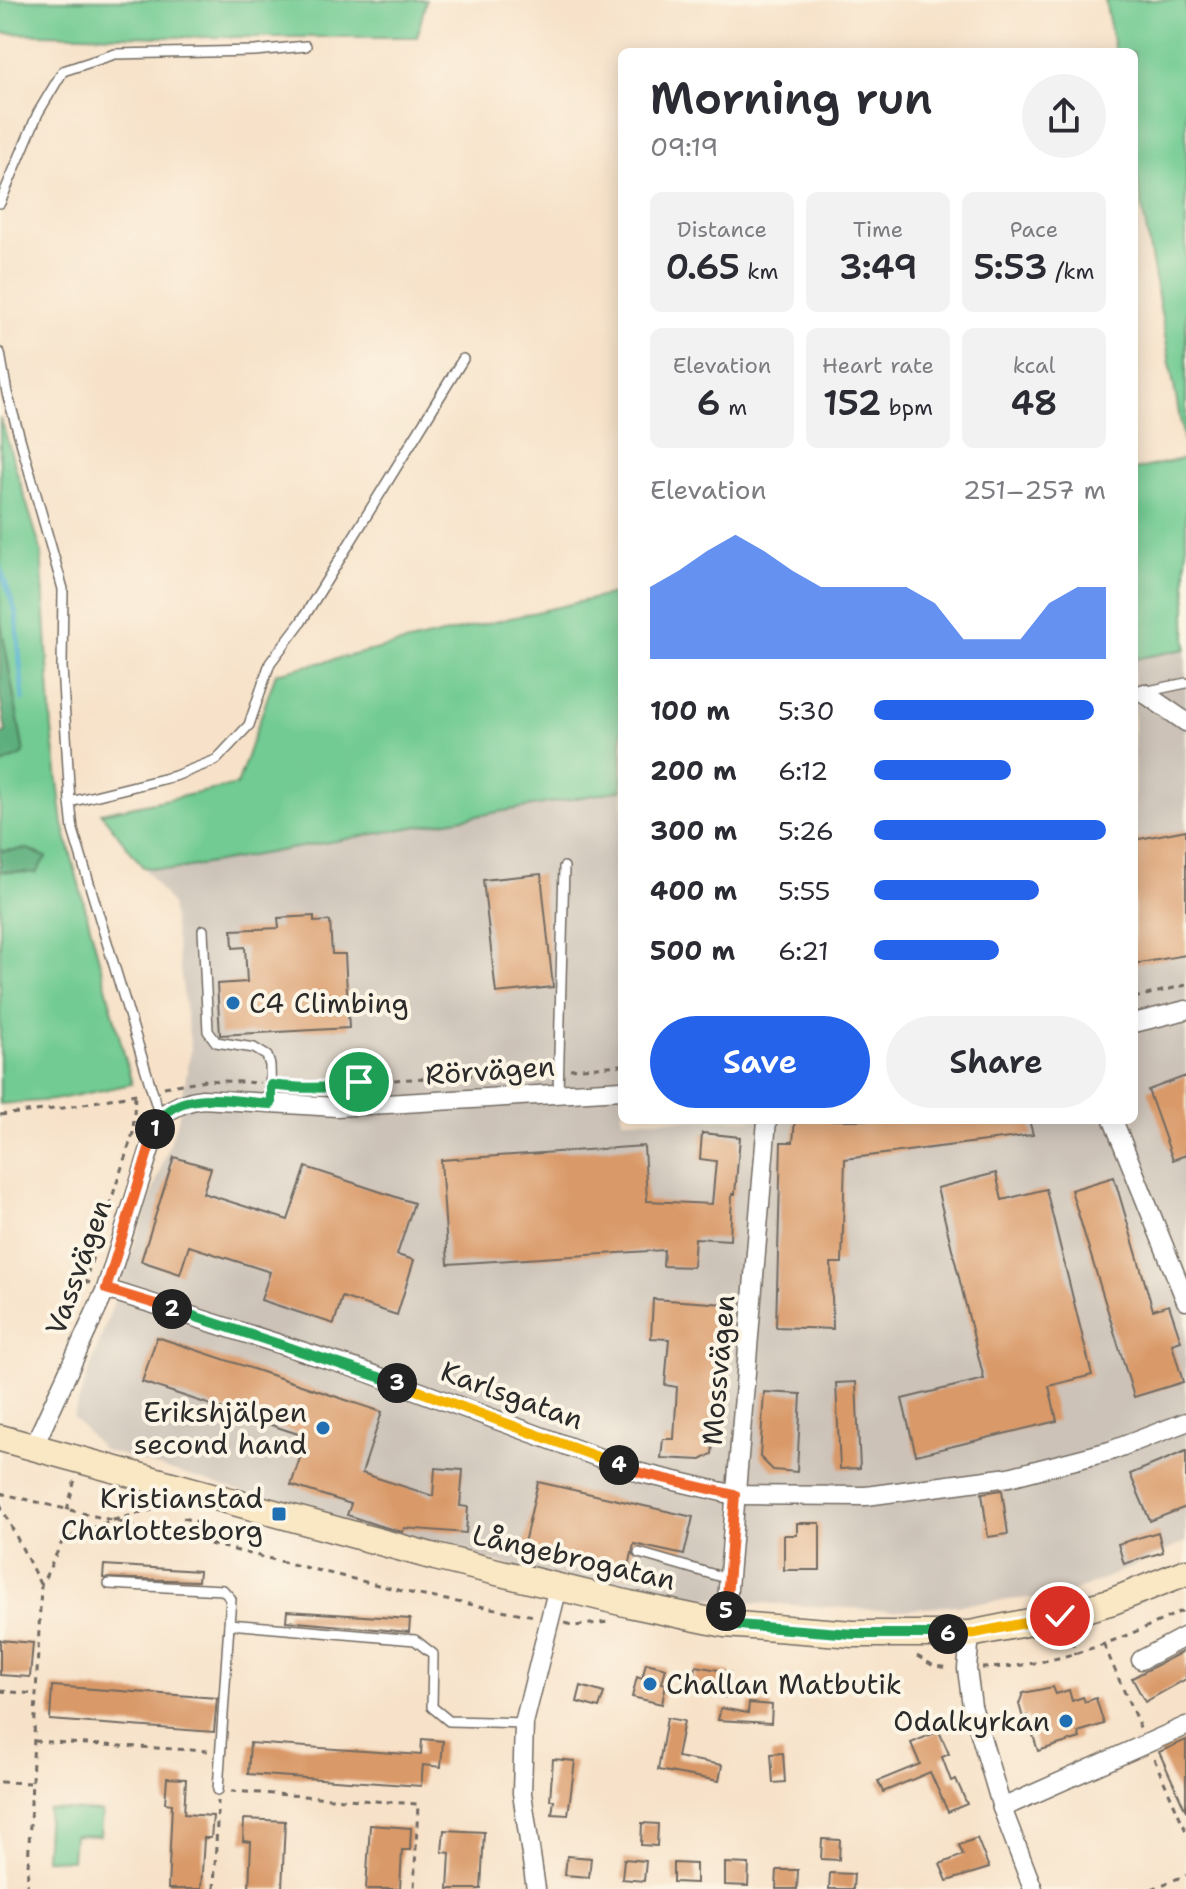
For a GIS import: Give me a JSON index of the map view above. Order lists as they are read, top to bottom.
{
  "streets": {
    "main road": ["Långebrogatan"],
    "street": [
      "Rörvägen",
      "Vassvägen",
      "Mossvägen",
      "Karlsgatan"
    ]
  },
  "crossings": [
    ["Rörvägen", "Vassvägen"],
    ["Vassvägen", "Karlsgatan"],
    ["Vassvägen", "Långebrogatan"],
    ["Mossvägen", "Karlsgatan"],
    ["Mossvägen", "Långebrogatan"]
  ],
  "places": {
    "other": [
      "C4 Climbing",
      "Erikshjälpen second hand",
      "Challan Matbutik",
      "Odalkyrkan"
    ],
    "transit": ["Kristianstad Charlottesborg"]
  },
  "page": {
    "heading": ["Morning run", "09:19"],
    "stats": [
      ["Distance", "0.65 km"],
      ["Time", "3:49"],
      ["Pace", "5:53 /km"],
      ["Elevation", "6 m"],
      ["Heart rate", "152 bpm"],
      ["kcal", "48"]
    ],
    "chart": ["Elevation", "251–257 m"],
    "list": [
      {
        "name": "100 m",
        "note": "5:30"
      },
      {
        "name": "200 m",
        "note": "6:12"
      },
      {
        "name": "300 m",
        "note": "5:26"
      },
      {
        "name": "400 m",
        "note": "5:55"
      },
      {
        "name": "500 m",
        "note": "6:21"
      }
    ],
    "buttons": ["Save", "Share"],
    "pins": [
      "1",
      "2",
      "3",
      "4",
      "5",
      "6"
    ]
  }
}
